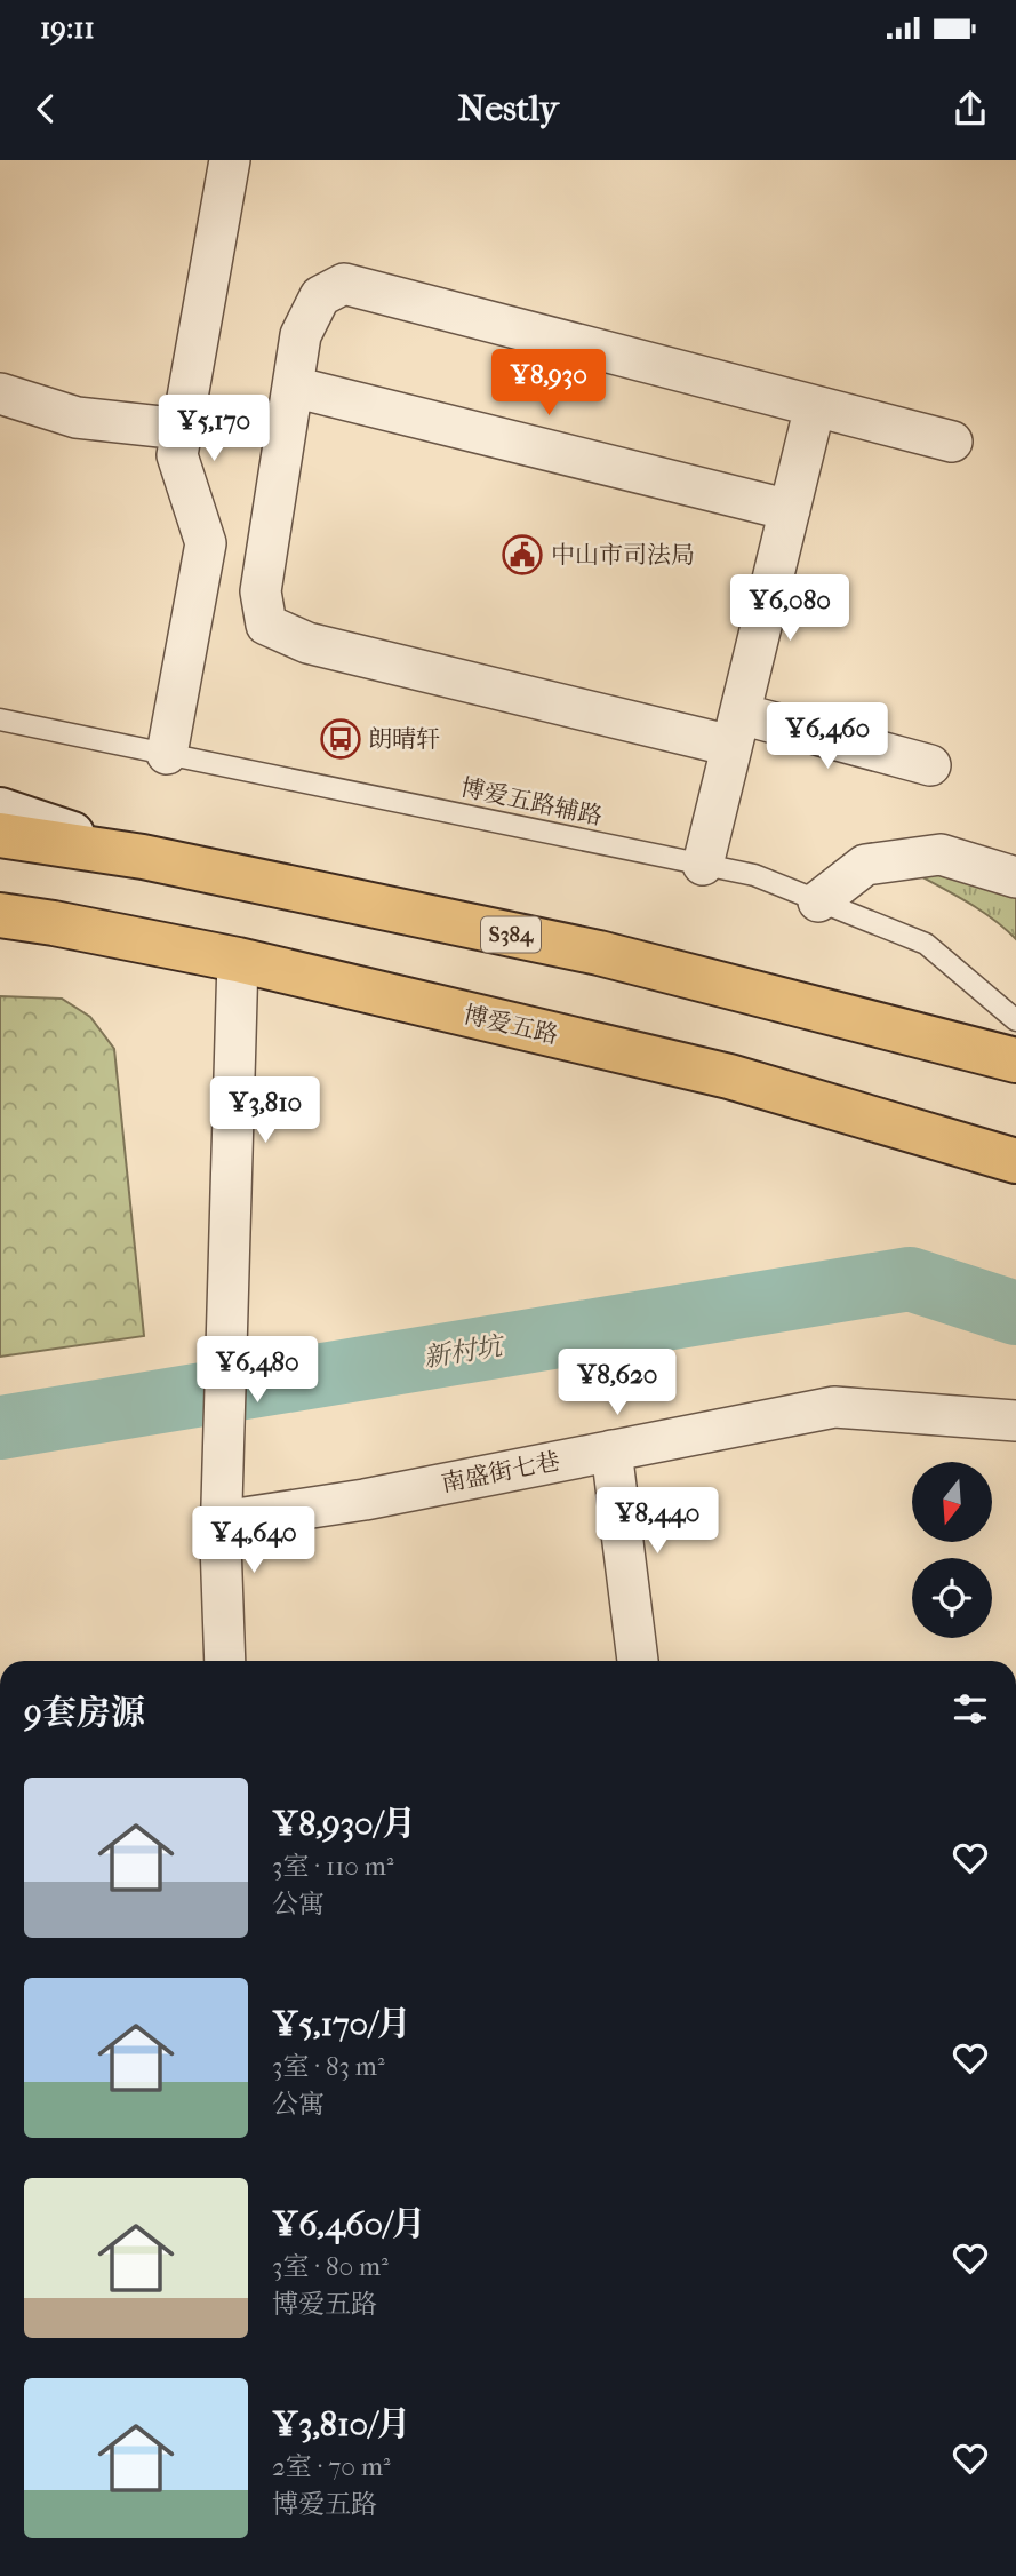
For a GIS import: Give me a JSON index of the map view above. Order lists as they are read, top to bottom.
{
  "streets": {
    "highway": ["S384", "博爱五路"],
    "street": ["南盛街七巷"],
    "lane": ["博爱五路辅路"]
  },
  "water": ["新村坑"],
  "places": {
    "public building": ["中山市司法局"],
    "bus stop": ["朗晴轩"]
  },
  "north": "bottom",
  "page": {
    "status": "19:11",
    "header": "Nestly",
    "price": [
      "¥8,930",
      "¥5,170",
      "¥6,080",
      "¥6,460",
      "¥3,810",
      "¥6,480",
      "¥8,620",
      "¥8,440",
      "¥4,640"
    ],
    "heading": "9套房源",
    "list": [
      {
        "name": "¥8,930/月",
        "note": "3室 · 110 m² · 公寓"
      },
      {
        "name": "¥5,170/月",
        "note": "3室 · 83 m² · 公寓"
      },
      {
        "name": "¥6,460/月",
        "note": "3室 · 80 m² · 博爱五路"
      },
      {
        "name": "¥3,810/月",
        "note": "2室 · 70 m² · 博爱五路"
      }
    ]
  }
}
